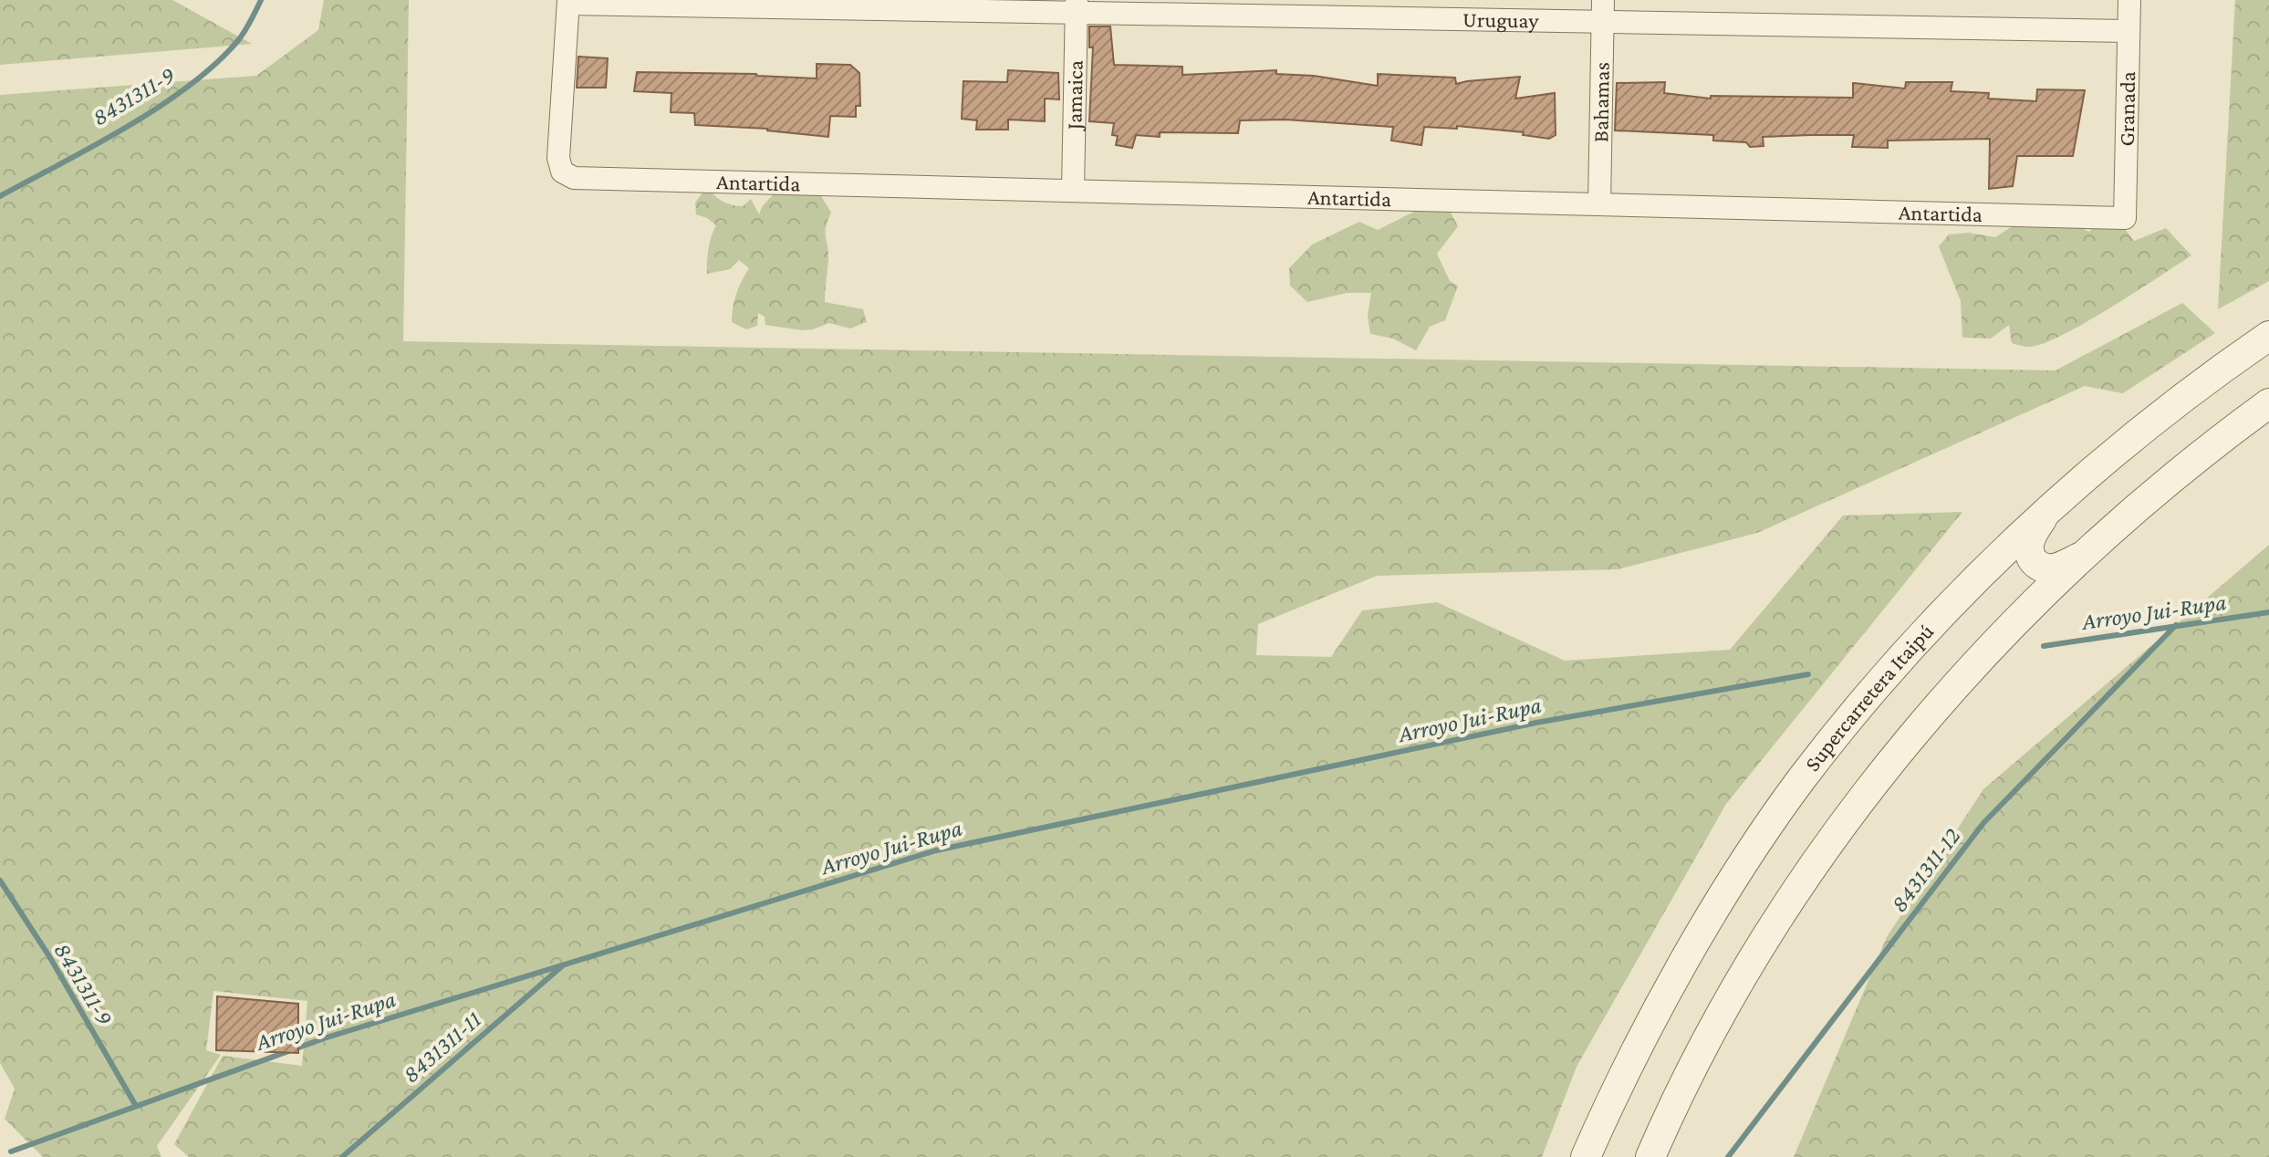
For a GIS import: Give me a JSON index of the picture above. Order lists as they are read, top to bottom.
{
  "streets": {
    "street": [
      "Uruguay",
      "Jamaica",
      "Bahamas",
      "Granada",
      "Antartida",
      "Supercarretera Itaipú"
    ]
  },
  "crossings": [
    ["Uruguay", "Jamaica"],
    ["Uruguay", "Bahamas"],
    ["Uruguay", "Granada"],
    ["Uruguay", "Antartida"],
    ["Jamaica", "Antartida"],
    ["Bahamas", "Antartida"],
    ["Granada", "Antartida"]
  ],
  "water": [
    "8431311-9",
    "Arroyo Jui-Rupa",
    "8431311-12",
    "8431311-11"
  ]
}
